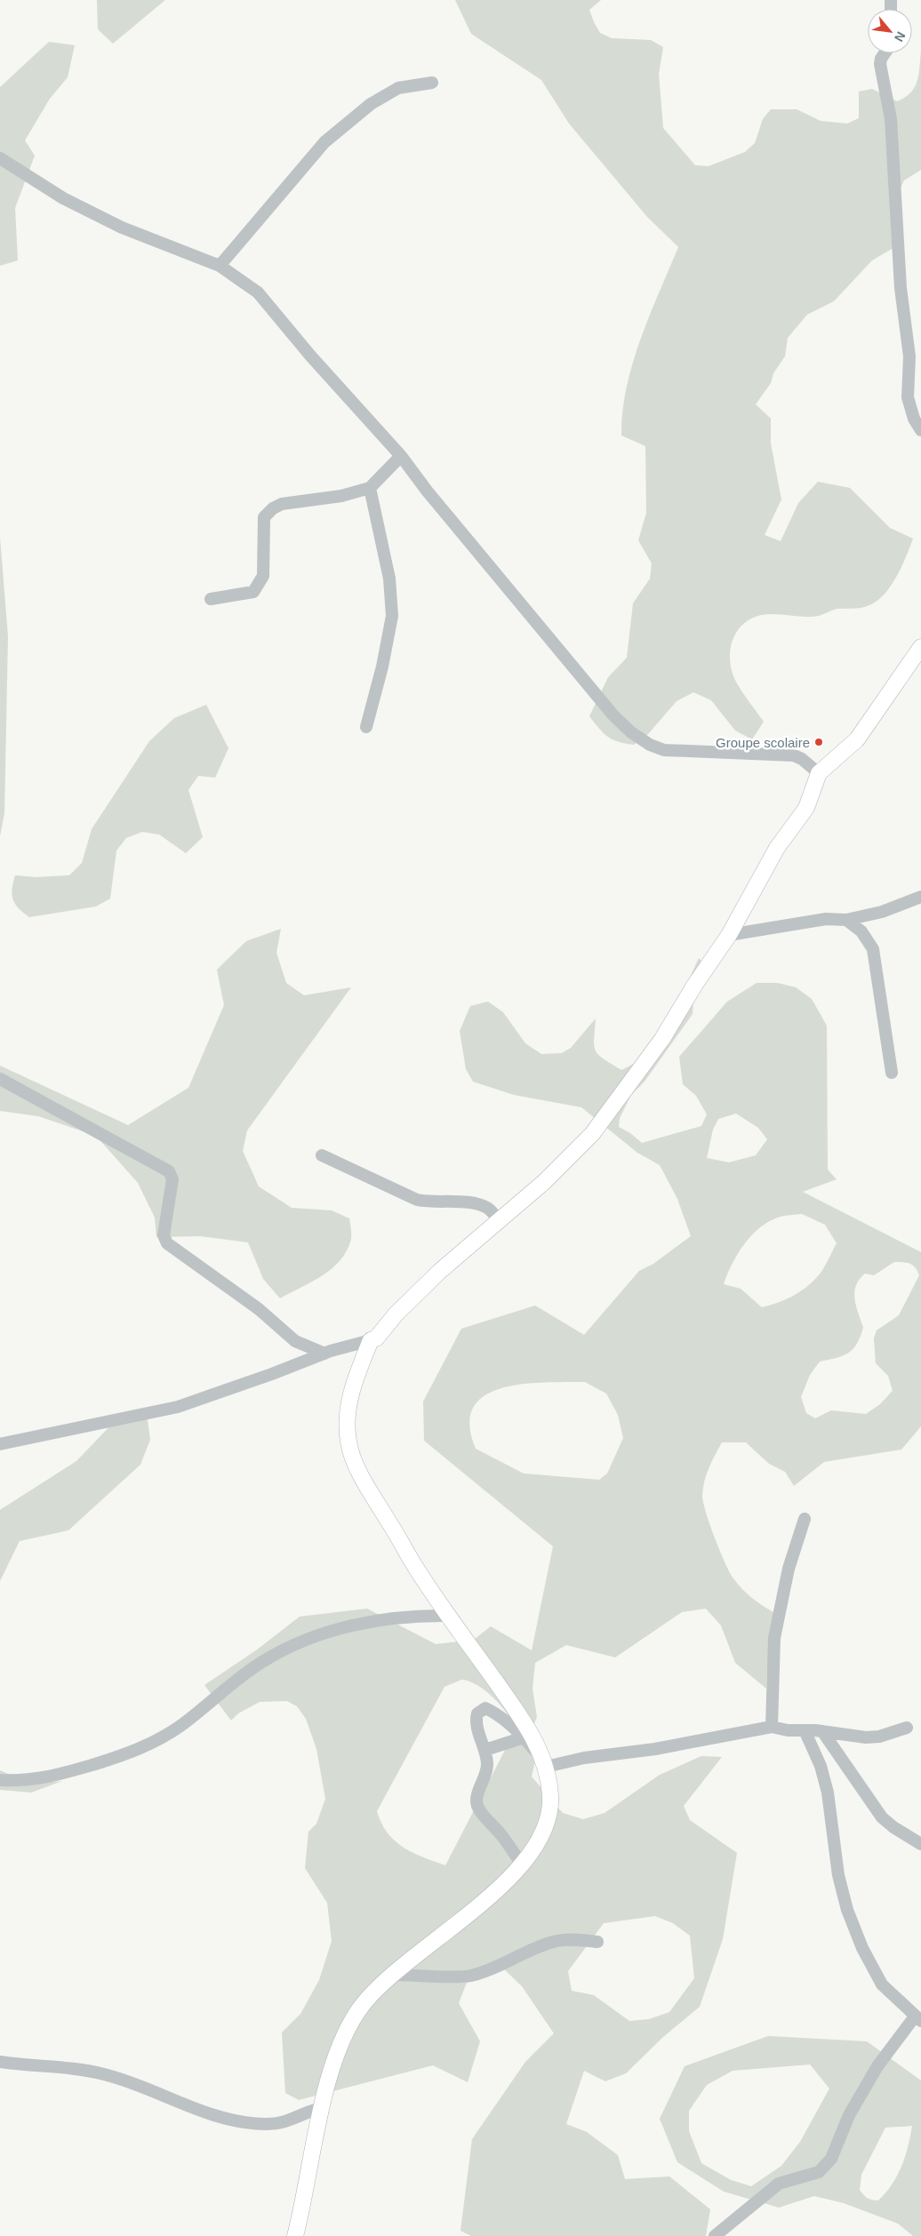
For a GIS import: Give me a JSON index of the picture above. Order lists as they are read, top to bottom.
{
  "places": ["Groupe scolaire"],
  "north": "bottom right"
}
